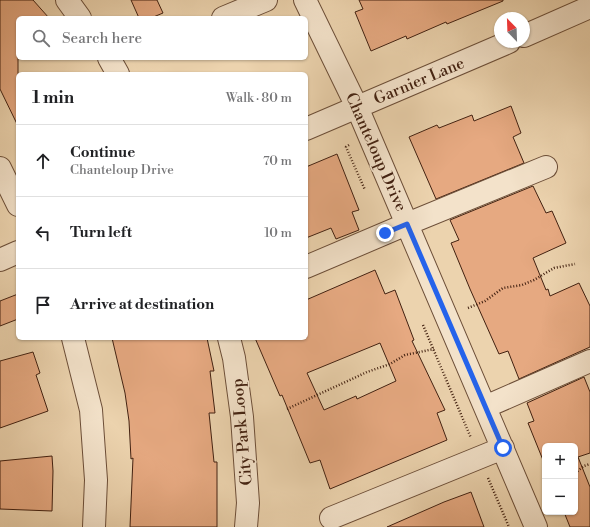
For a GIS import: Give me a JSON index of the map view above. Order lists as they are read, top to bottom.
{
  "streets": {
    "street": ["Garnier Lane", "Chanteloup Drive", "City Park Loop"]
  },
  "crossings": [
    ["Garnier Lane", "Chanteloup Drive"]
  ],
  "north": "top left",
  "page": {
    "search": "Search here",
    "heading": ["1 min", "Walk · 80 m"],
    "list": [
      ["Continue", "Chanteloup Drive", "70 m"],
      ["Turn left", "10 m"],
      "Arrive at destination"
    ],
    "map_buttons": ["+", "−"]
  }
}
